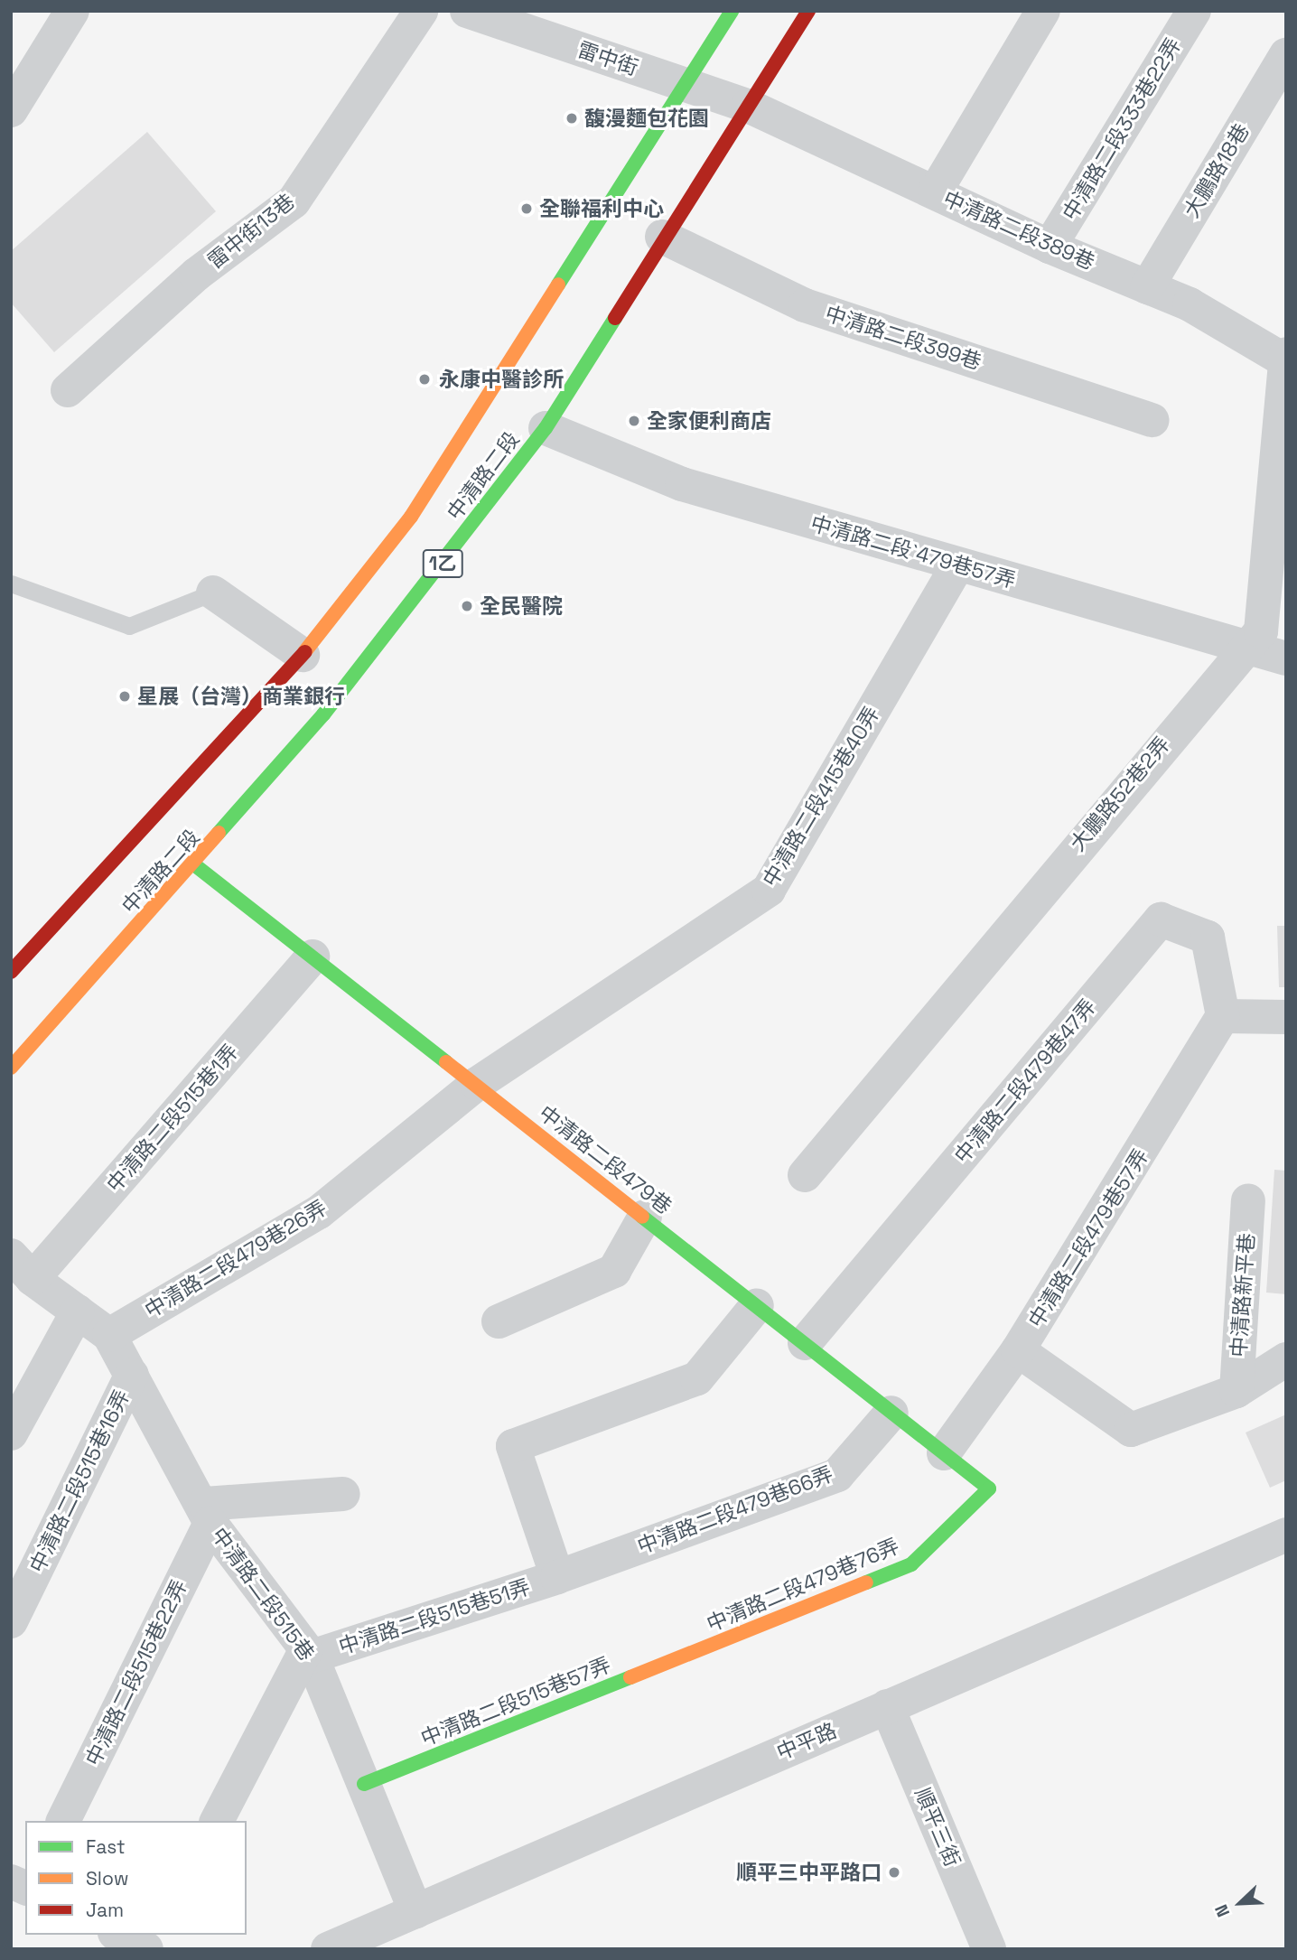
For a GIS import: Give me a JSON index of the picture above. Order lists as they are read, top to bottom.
{
  "streets": {
    "main road": [
      "中清路二段",
      "1乙",
      "中清路二段479巷",
      "中清路二段479巷76弄",
      "中清路二段515巷57弄"
    ],
    "street": [
      "雷中街",
      "中清路二段333巷22弄",
      "大鵬路18巷",
      "中清路二段389巷",
      "雷中街13巷",
      "中清路二段399巷",
      "中清路二段ˋ479巷57弄",
      "大鵬路52巷2弄",
      "中清路二段415巷40弄",
      "中清路二段479巷47弄",
      "中清路二段515巷1弄",
      "中清路二段479巷57弄",
      "中清路二段479巷26弄",
      "中清路新平巷",
      "中清路二段515巷16弄",
      "中清路二段479巷66弄",
      "中清路二段515巷",
      "中清路二段515巷51弄",
      "中清路二段515巷22弄",
      "中平路",
      "順平三街"
    ]
  },
  "crossings": [
    ["雷中街", "中清路二段389巷"],
    ["雷中街", "中清路二段"],
    ["中清路二段333巷22弄", "中清路二段389巷"],
    ["大鵬路18巷", "中清路二段389巷"],
    ["中清路二段389巷", "中清路二段"],
    ["中清路二段389巷", "大鵬路52巷2弄"],
    ["中清路二段399巷", "中清路二段"],
    ["中清路二段", "中清路二段ˋ479巷57弄"],
    ["中清路二段", "中清路二段479巷"],
    ["中清路二段ˋ479巷57弄", "大鵬路52巷2弄"],
    ["中清路二段ˋ479巷57弄", "中清路二段415巷40弄"],
    ["中清路二段415巷40弄", "中清路二段479巷"],
    ["中清路二段415巷40弄", "中清路二段479巷26弄"],
    ["中清路二段479巷47弄", "中清路二段479巷"],
    ["中清路二段479巷47弄", "中清路二段479巷57弄"],
    ["中清路二段515巷1弄", "中清路二段479巷"],
    ["中清路二段515巷1弄", "中清路二段515巷"],
    ["中清路二段479巷", "中清路二段479巷57弄"],
    ["中清路二段479巷", "中清路二段479巷26弄"],
    ["中清路二段479巷", "中清路二段479巷66弄"],
    ["中清路二段479巷", "中清路二段479巷76弄"],
    ["中清路二段479巷26弄", "中清路二段515巷"],
    ["中清路二段515巷16弄", "中清路二段515巷"],
    ["中清路二段479巷66弄", "中清路二段515巷51弄"],
    ["中清路二段479巷76弄", "中清路二段515巷57弄"],
    ["中清路二段515巷", "中清路二段515巷51弄"],
    ["中清路二段515巷", "中清路二段515巷22弄"],
    ["中清路二段515巷", "中清路二段515巷57弄"],
    ["中清路二段515巷", "中平路"],
    ["中平路", "順平三街"]
  ],
  "places": [
    "馥漫麵包花園",
    "全聯福利中心",
    "永康中醫診所",
    "全家便利商店",
    "全民醫院",
    "星展（台灣）商業銀行",
    "順平三中平路口"
  ],
  "legend": ["Fast", "Slow", "Jam"],
  "north": "bottom left"
}
